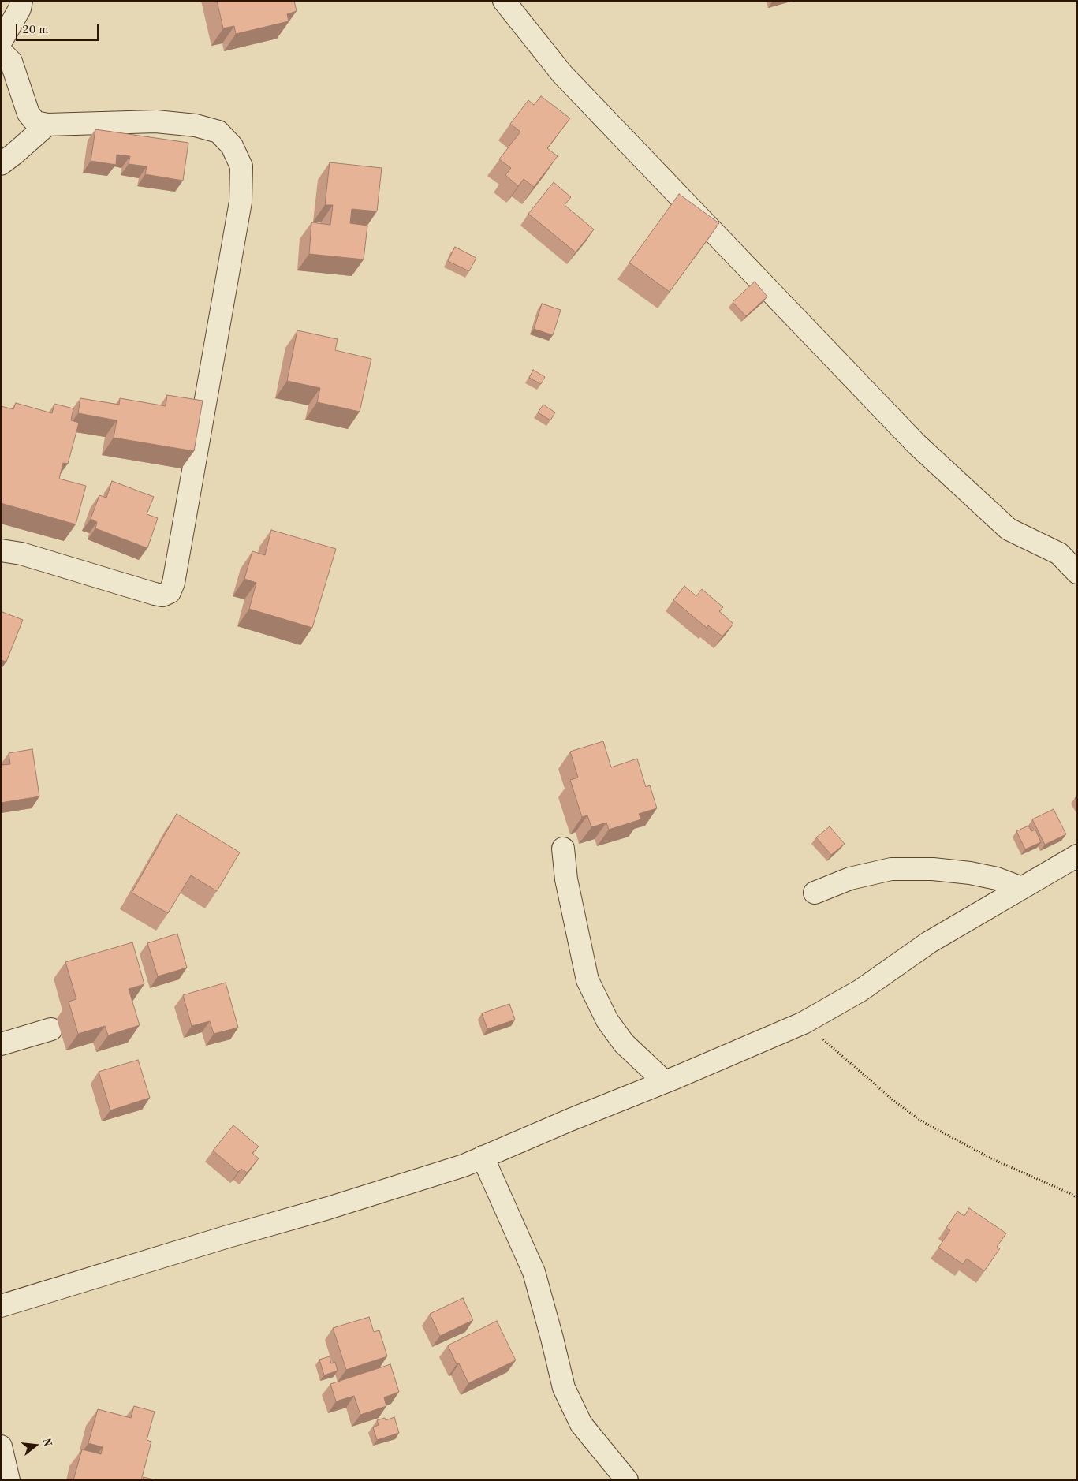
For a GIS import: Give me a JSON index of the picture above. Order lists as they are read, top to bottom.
{
  "scale_bar": "20 m",
  "north": "right"
}
